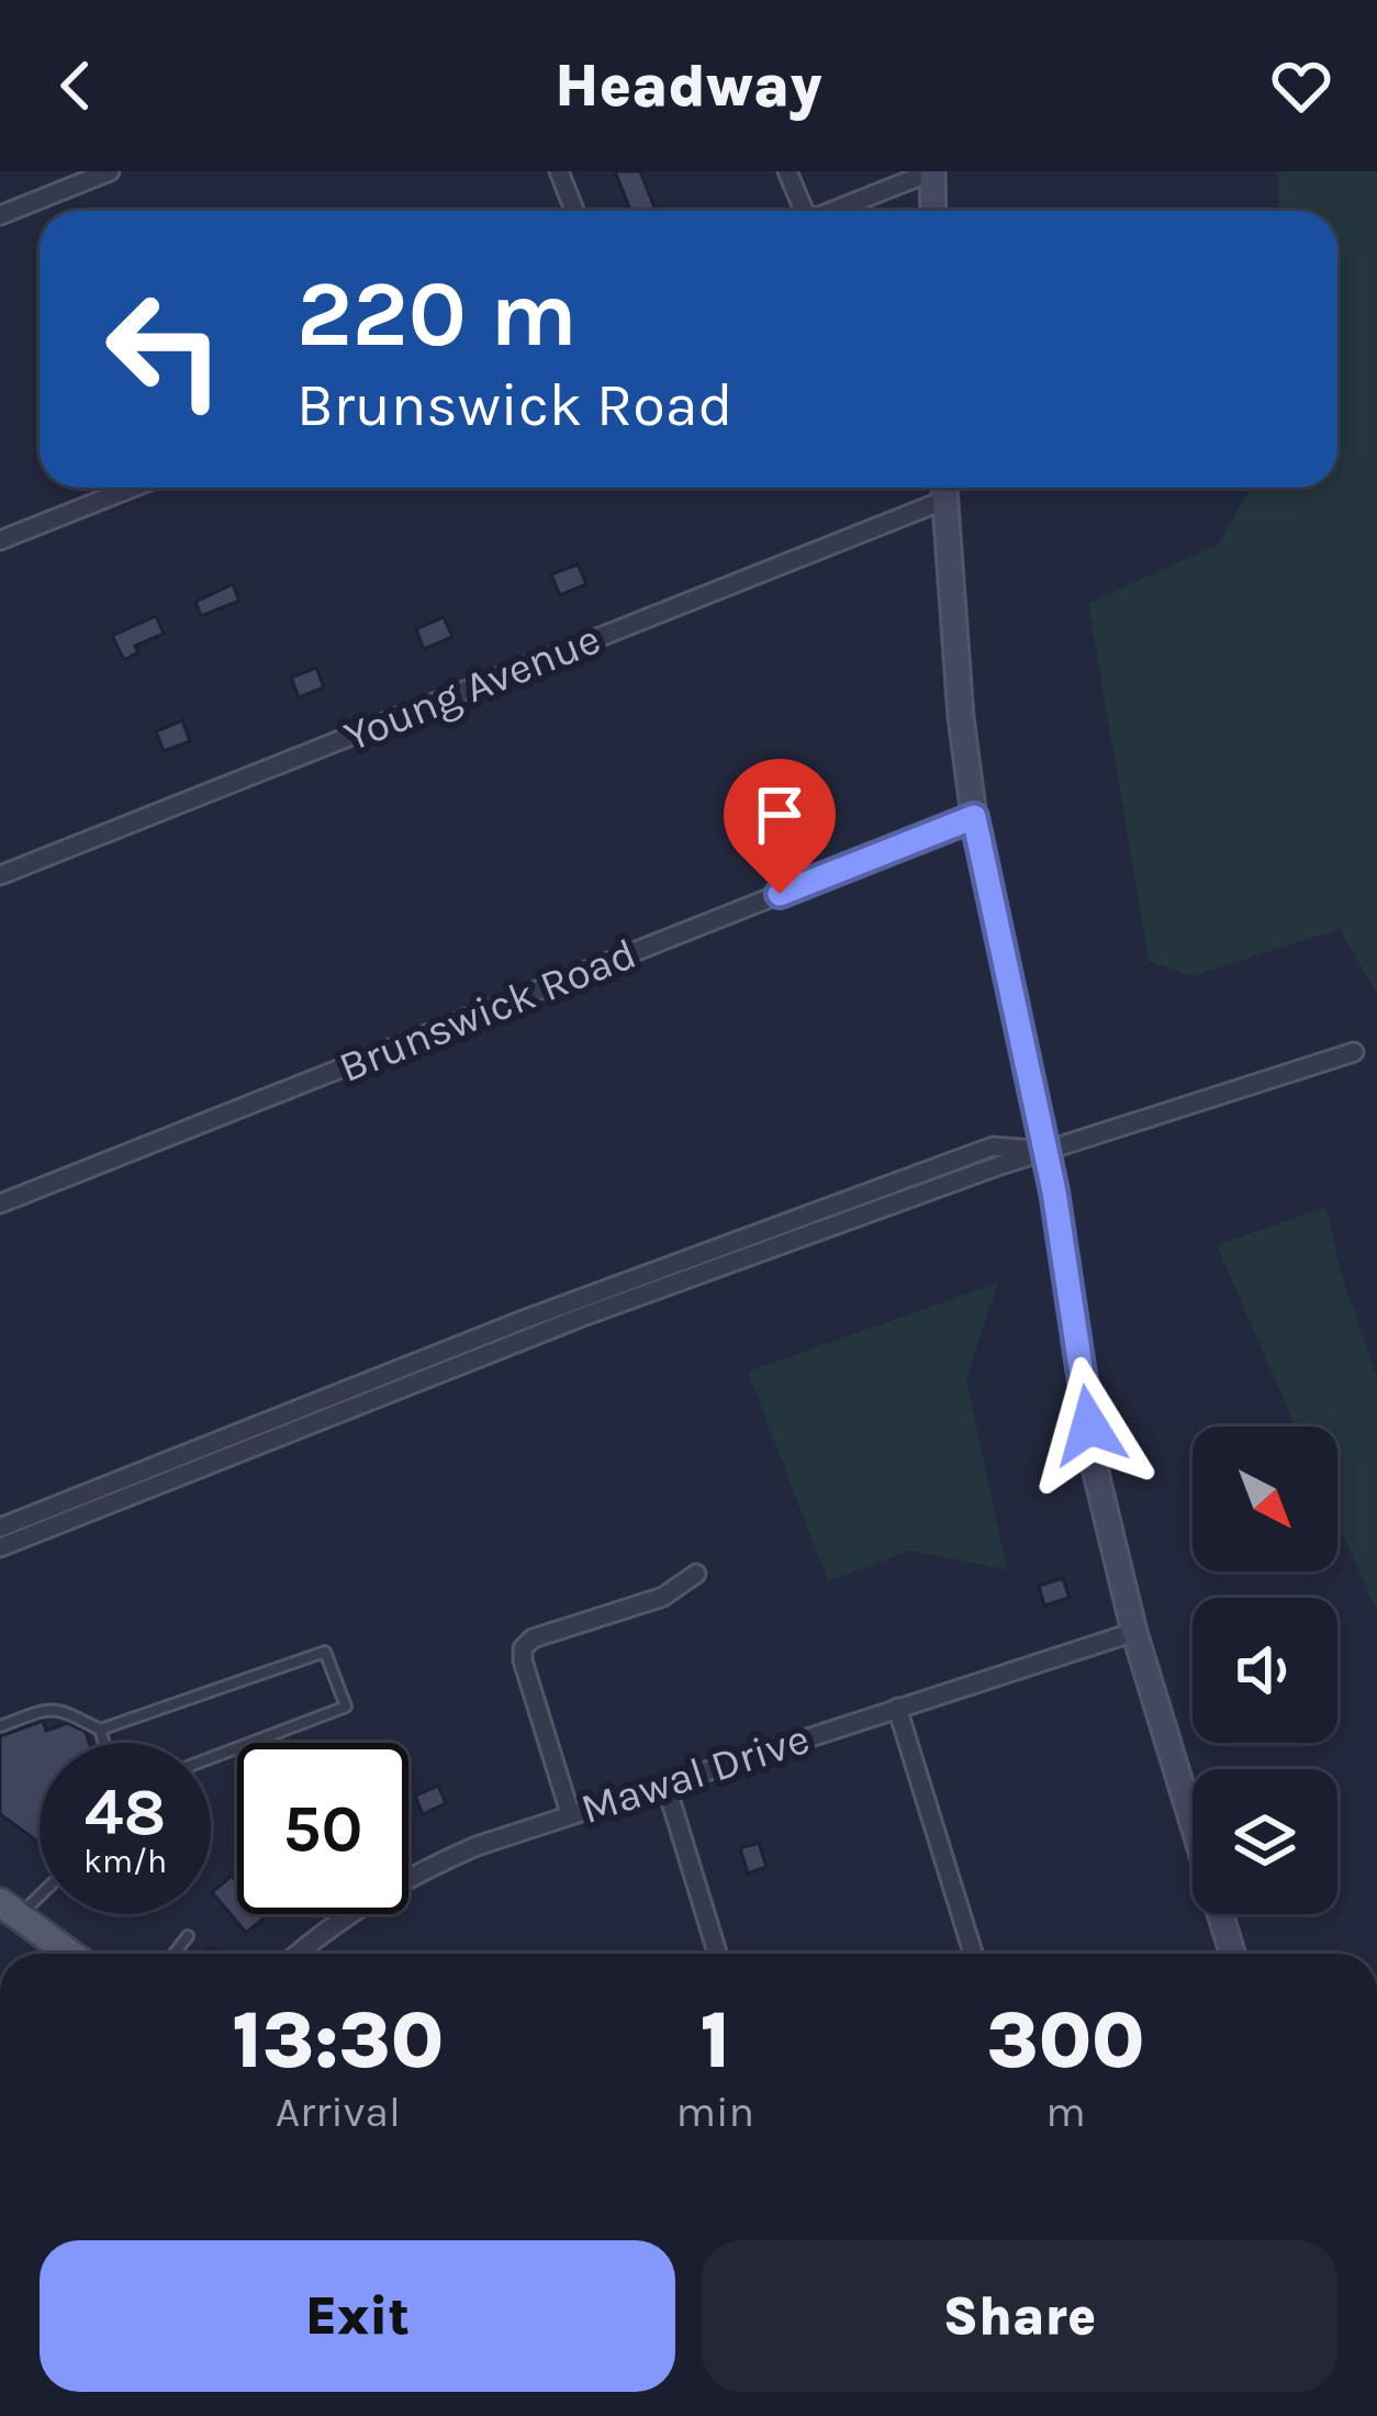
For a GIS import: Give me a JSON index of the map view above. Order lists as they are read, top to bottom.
{
  "streets": {
    "street": ["Young Avenue", "Brunswick Road", "Mawal Drive"]
  },
  "north": "bottom right",
  "page": {
    "header": "Headway",
    "turn": ["220 m", "Brunswick Road"],
    "speed": "48 km/h",
    "limit": "50",
    "eta": [
      "13:30",
      "Arrival",
      "1",
      "min",
      "300",
      "m"
    ],
    "buttons": ["Exit", "Share"]
  }
}
